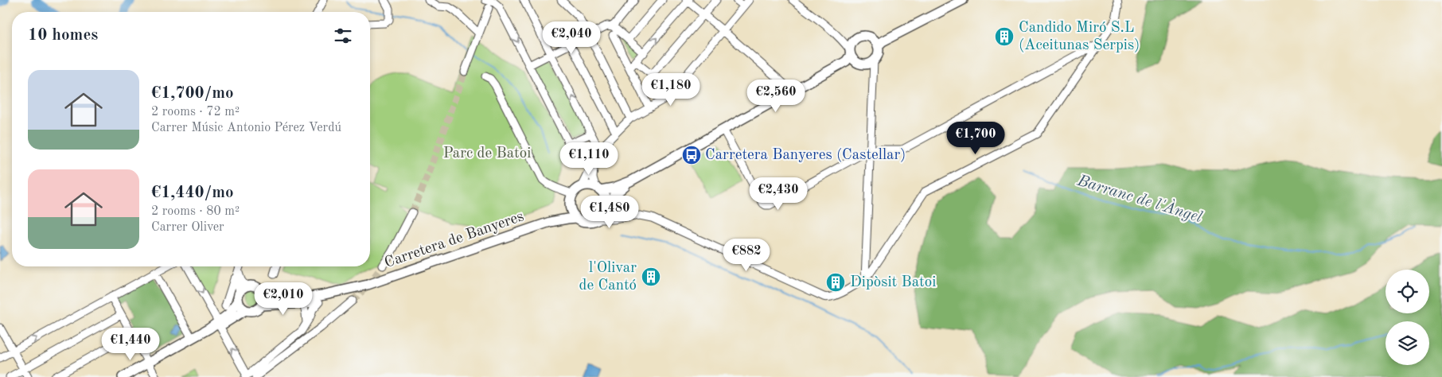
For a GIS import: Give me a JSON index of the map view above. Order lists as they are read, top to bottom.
{
  "streets": {
    "main road": ["Carretera de Banyeres"]
  },
  "water": ["Barranc de l'Àngel"],
  "parks": ["Parc de Batoi"],
  "places": {
    "building": ["Candido Miró S.L (Aceitunas Serpis)", "l'Olivar de Cantó", "Dipòsit Batoi"],
    "bus stop": ["Carretera Banyeres (Castellar)"]
  },
  "page": {
    "heading": "10 homes",
    "price": [
      "€2,040",
      "€1,180",
      "€2,560",
      "€1,700",
      "€1,110",
      "€2,430",
      "€1,480",
      "€882",
      "€2,010",
      "€1,440"
    ],
    "list": [
      {
        "name": "€1,700/mo",
        "note": "2 rooms · 72 m² · Carrer Músic Antonio Pérez Verdú"
      },
      {
        "name": "€1,440/mo",
        "note": "2 rooms · 80 m² · Carrer Oliver"
      }
    ]
  }
}
